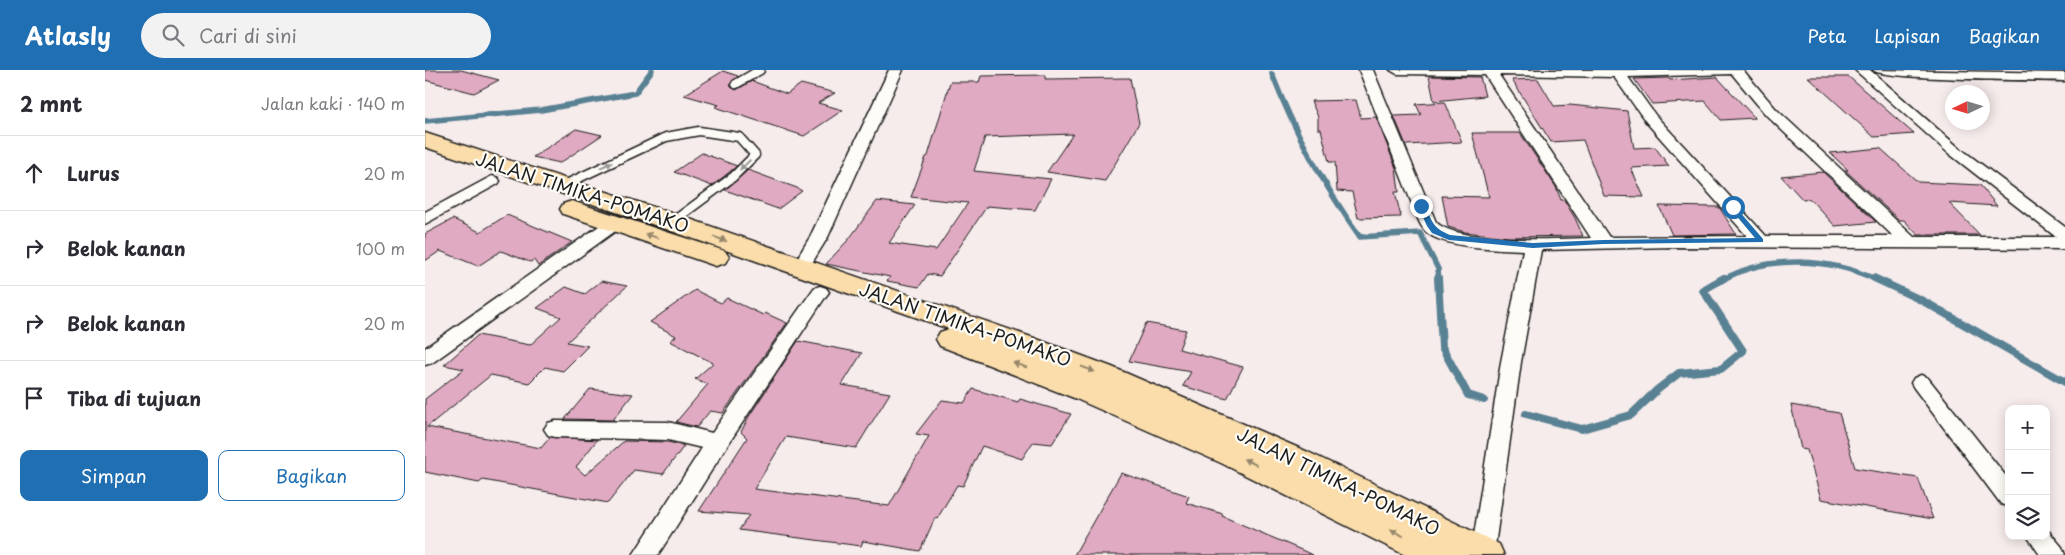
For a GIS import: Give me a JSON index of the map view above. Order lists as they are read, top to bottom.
{
  "streets": {
    "highway": ["JALAN TIMIKA-POMAKO"]
  },
  "north": "left",
  "page": {
    "header": "Atlasly",
    "search": "Cari di sini",
    "nav": ["Peta", "Lapisan", "Bagikan"],
    "heading": ["2 mnt", "Jalan kaki · 140 m"],
    "list": [
      ["Lurus", "20 m"],
      ["Belok kanan", "100 m"],
      ["Belok kanan", "20 m"],
      "Tiba di tujuan"
    ],
    "map_buttons": ["+", "−"],
    "buttons": ["Simpan", "Bagikan"]
  }
}
